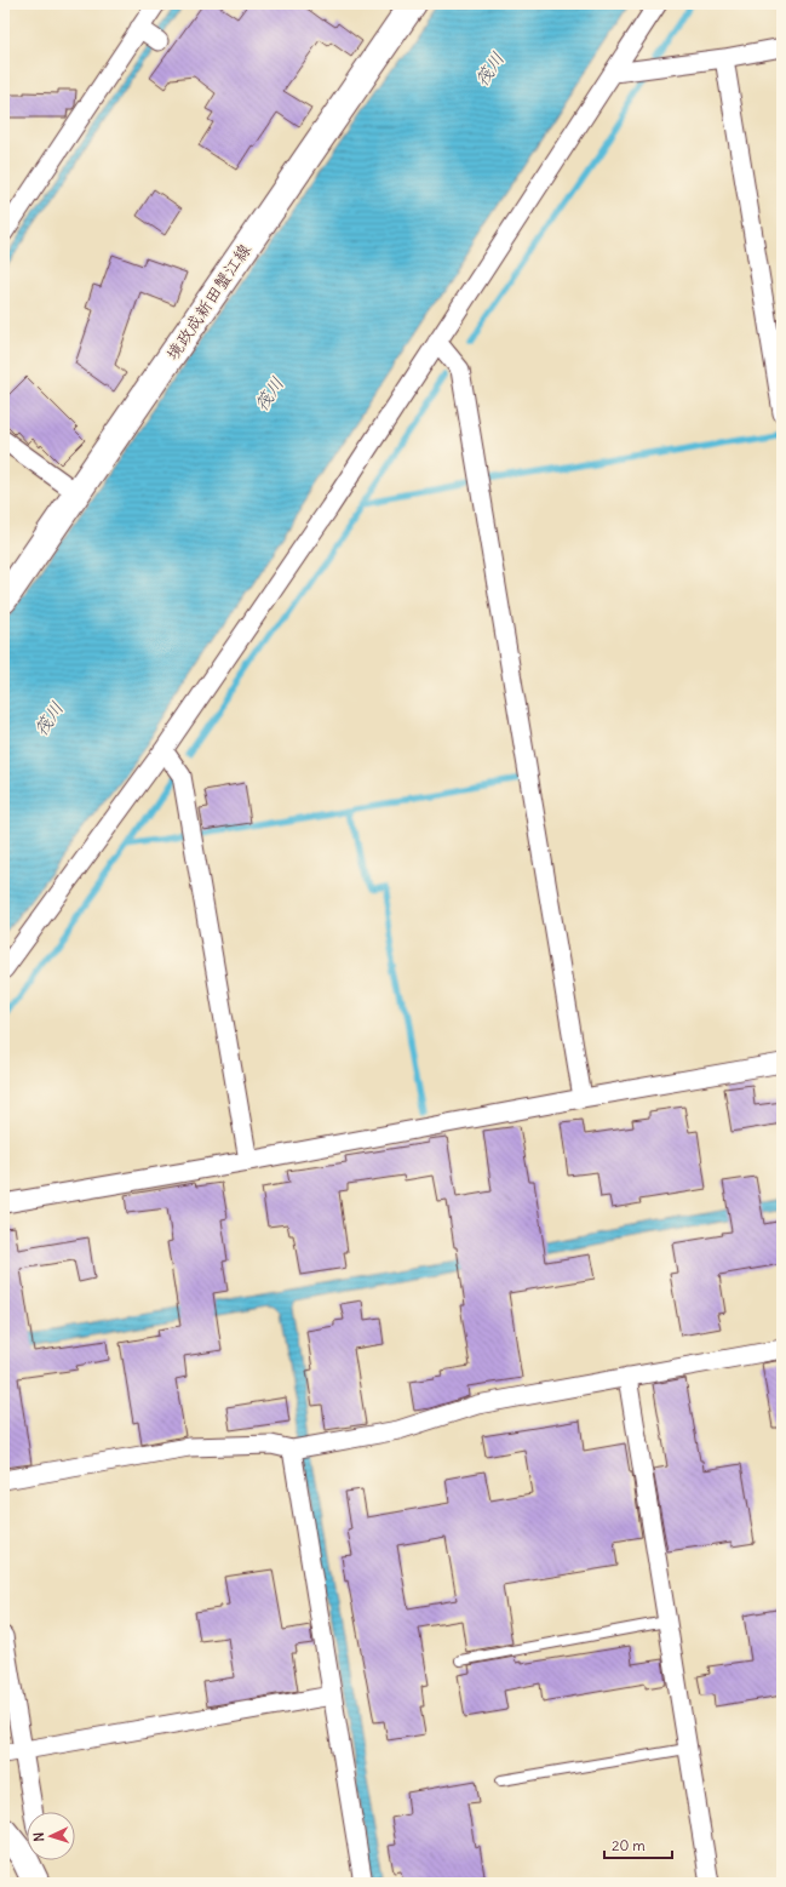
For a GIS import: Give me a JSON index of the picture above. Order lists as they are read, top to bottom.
{
  "streets": {
    "main road": ["境政成新田蟹江線"]
  },
  "water": ["筏川"],
  "scale_bar": "20 m",
  "north": "left"
}
